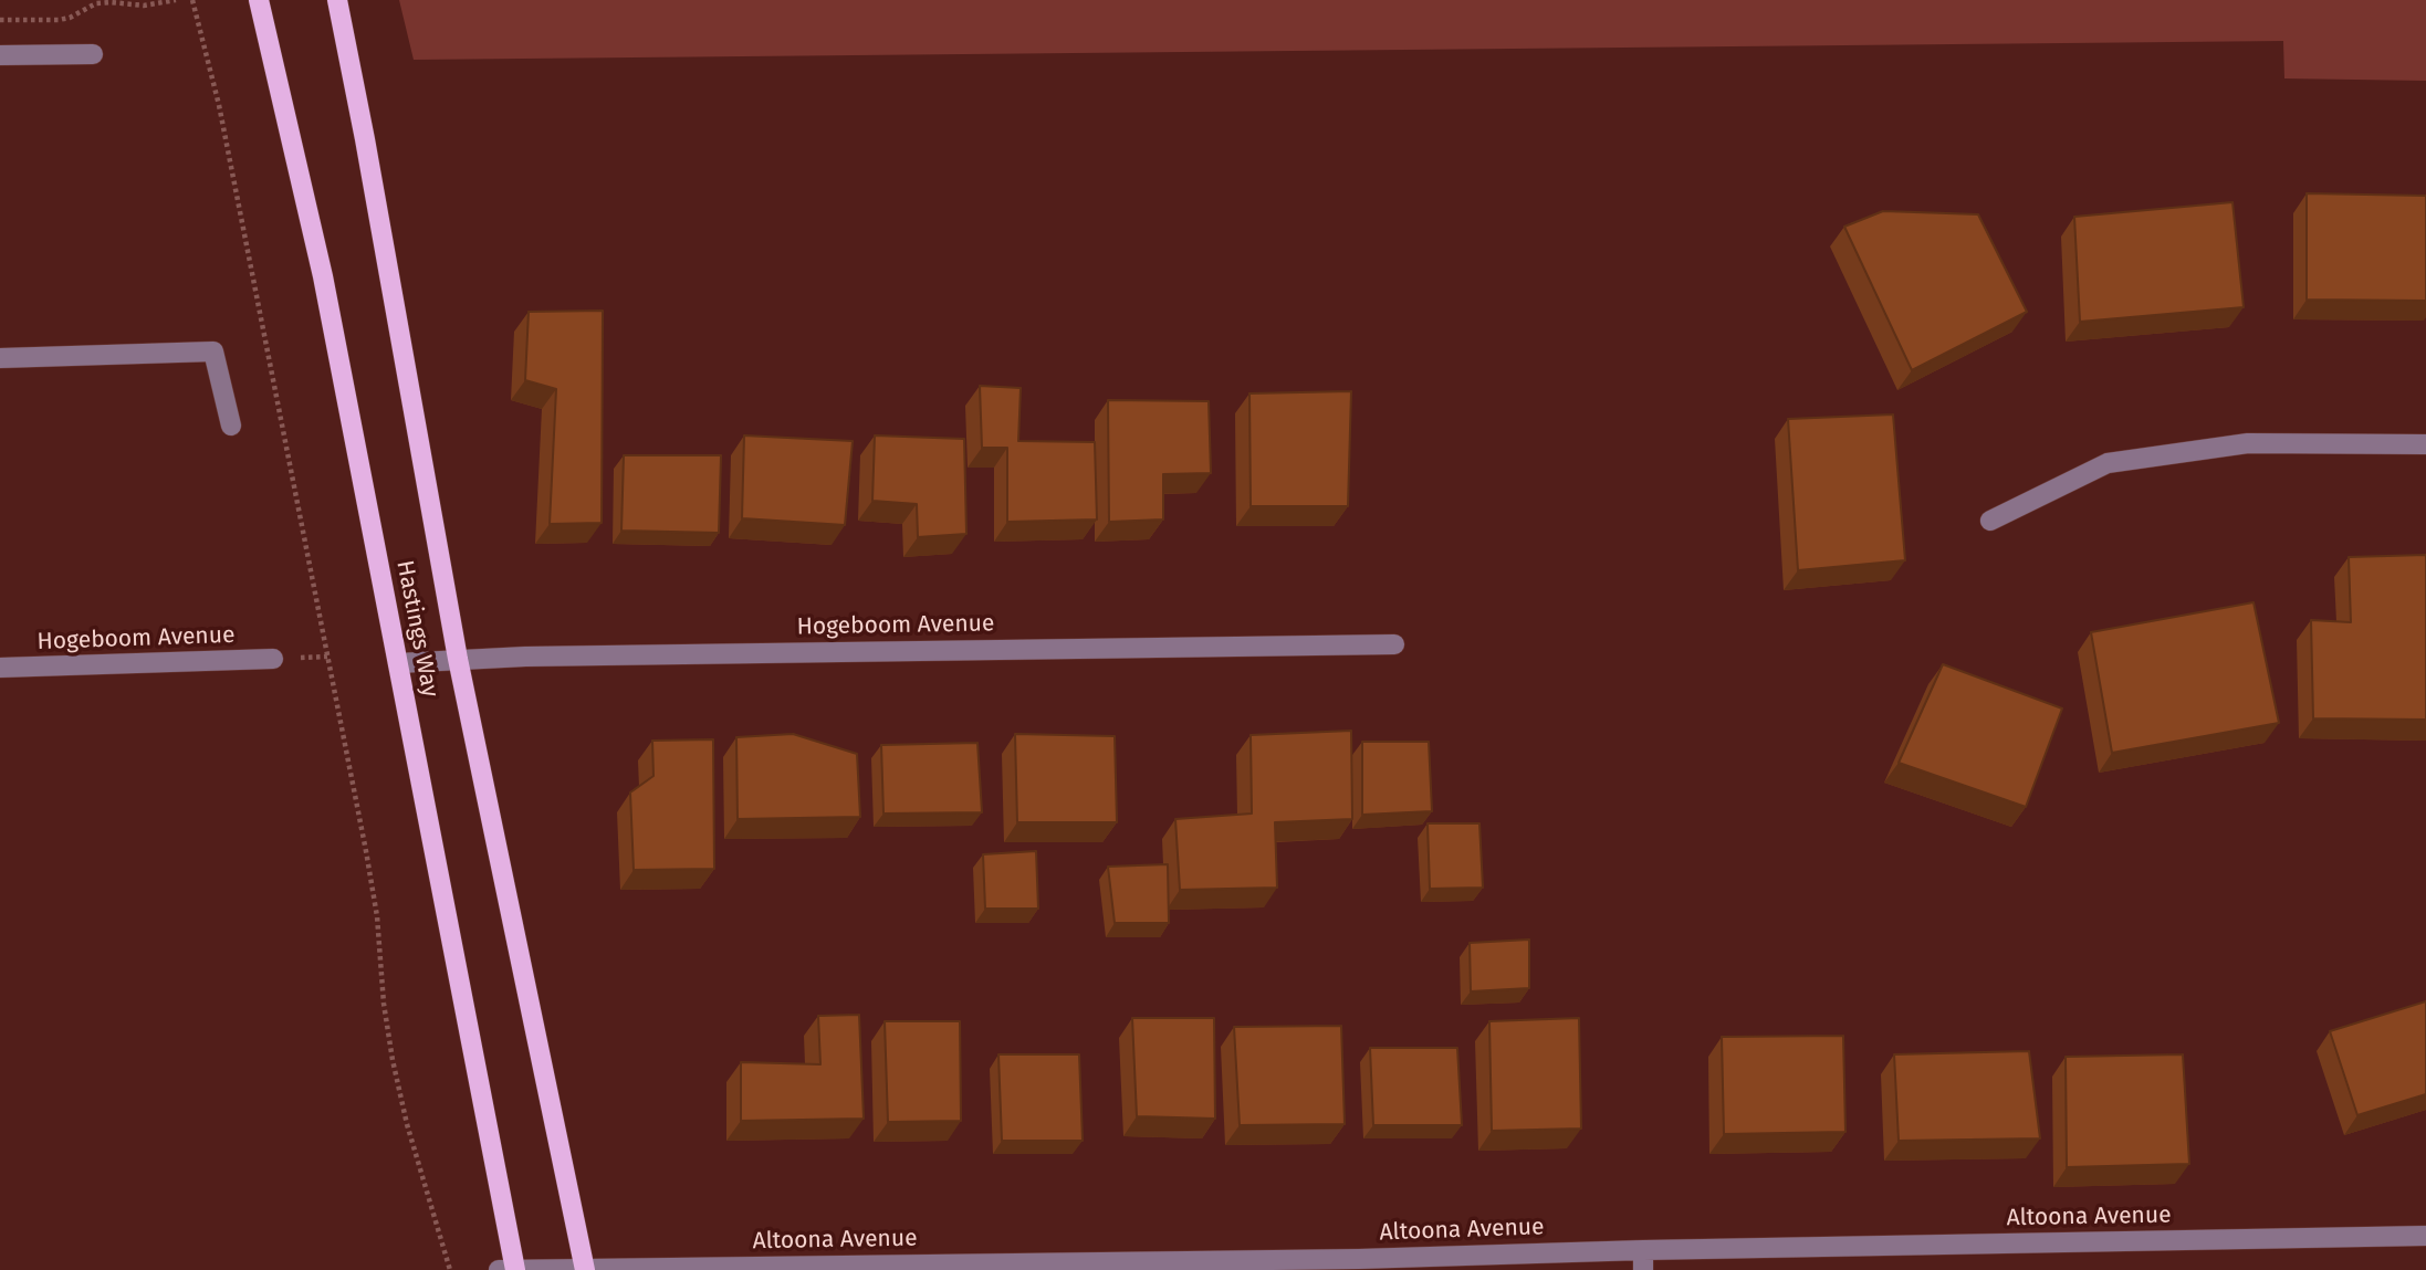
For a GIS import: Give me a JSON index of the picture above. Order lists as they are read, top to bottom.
{
  "streets": {
    "main road": ["Hastings Way"],
    "street": ["Hogeboom Avenue", "Altoona Avenue"]
  },
  "crossings": [
    ["Hogeboom Avenue", "Hastings Way"],
    ["Hastings Way", "Altoona Avenue"]
  ]
}
